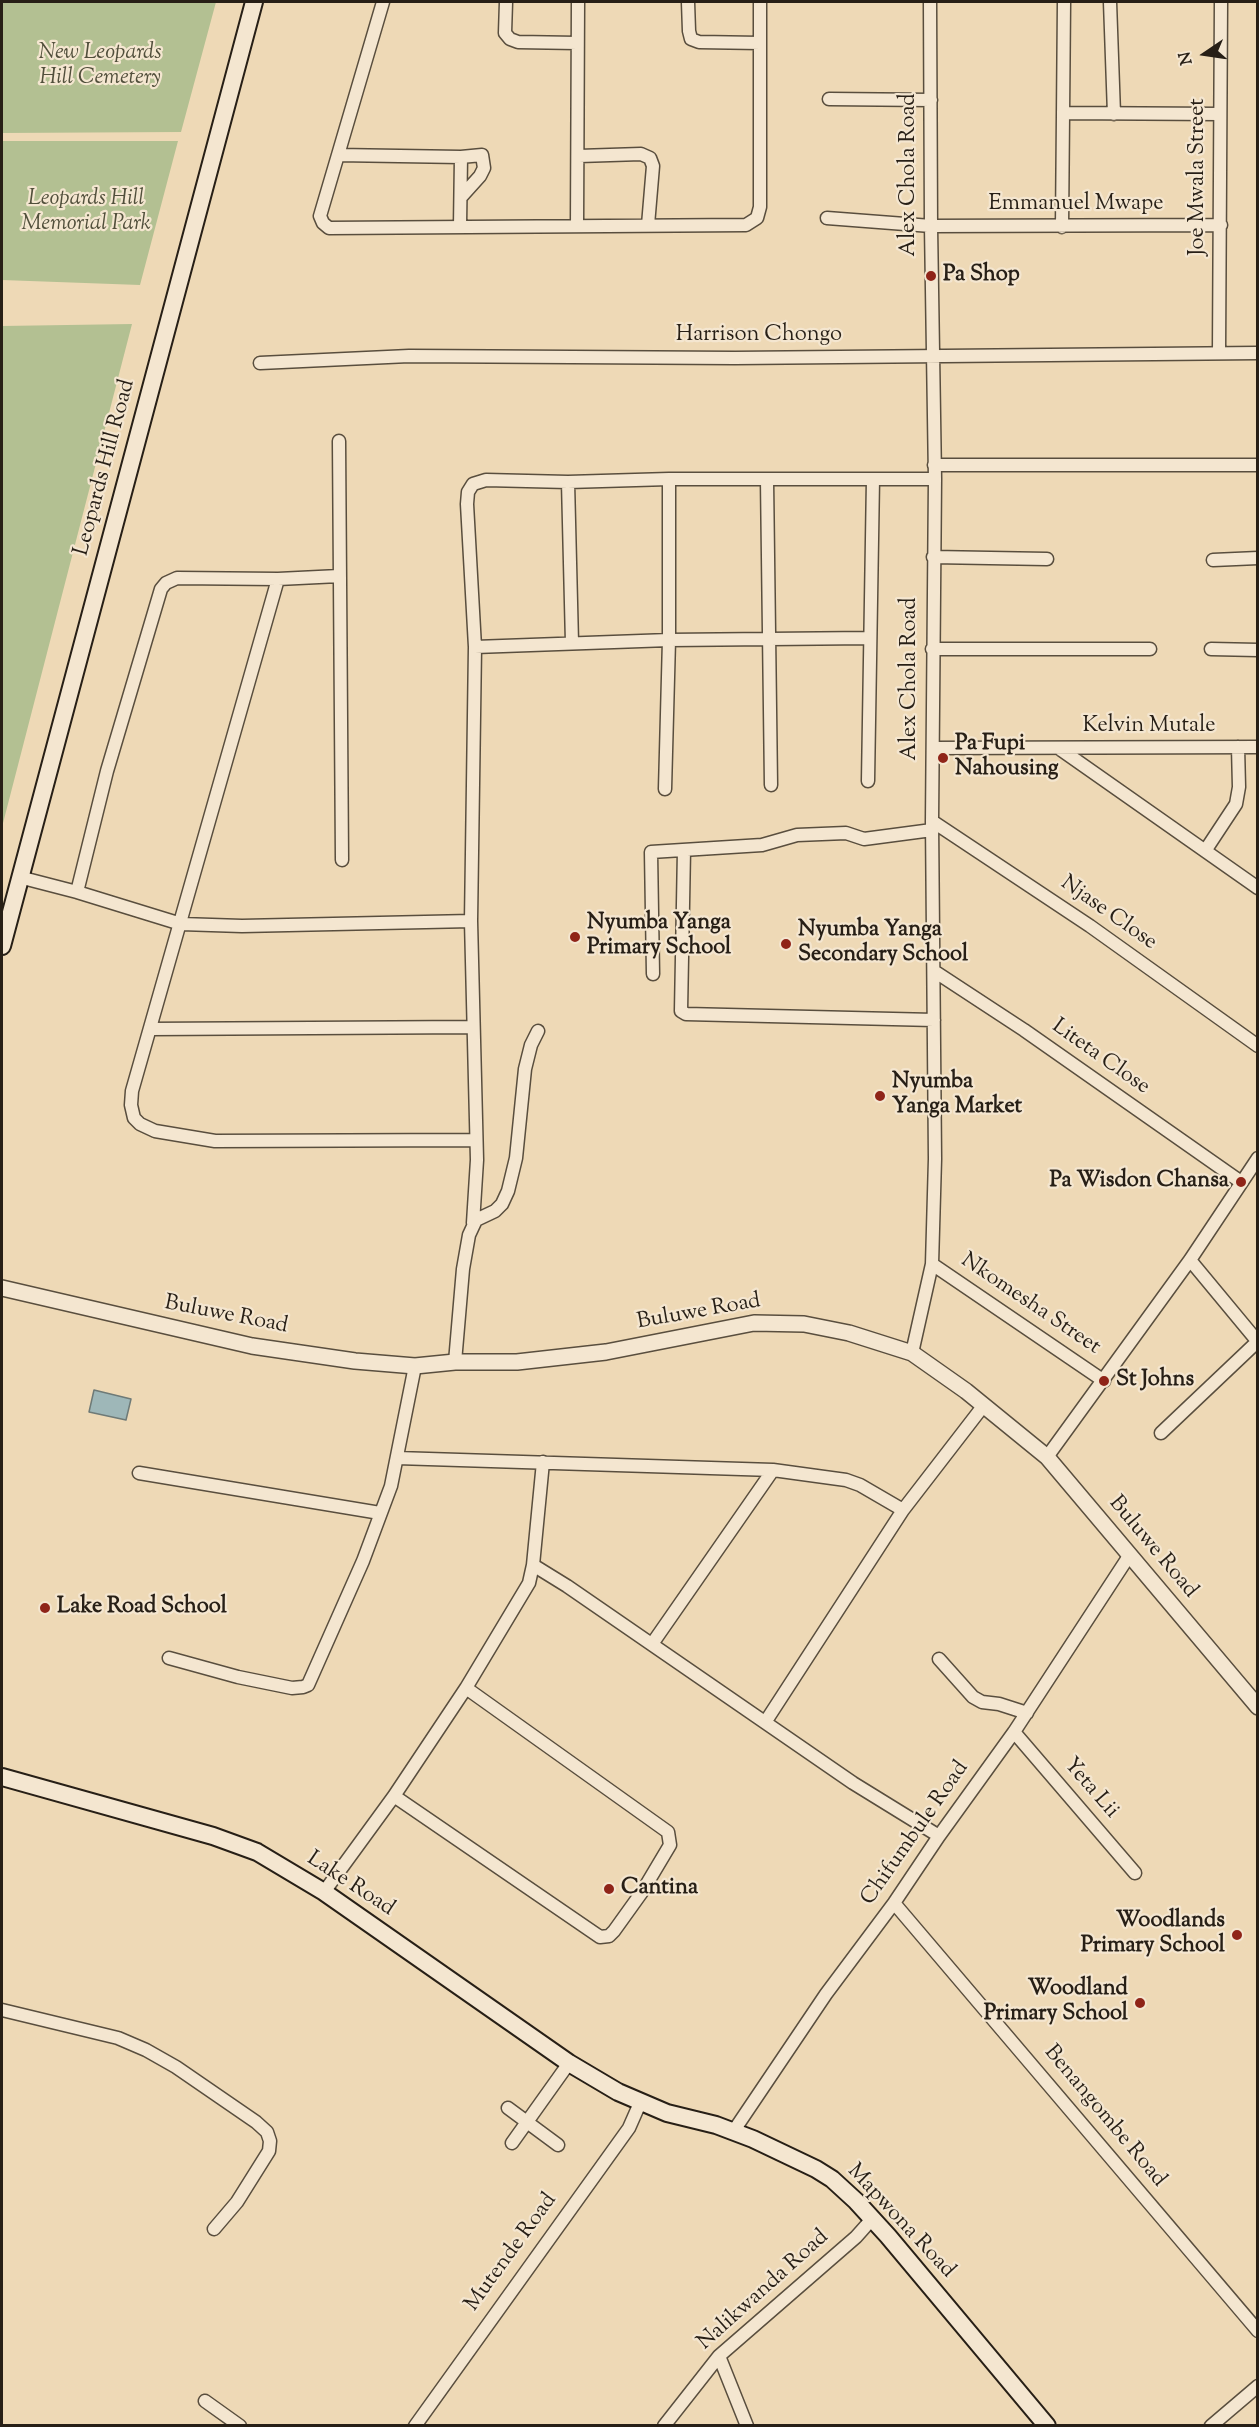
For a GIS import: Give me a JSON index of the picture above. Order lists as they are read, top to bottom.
{
  "streets": {
    "main road": ["Leopards Hill Road", "Lake Road", "Mapwona Road"],
    "street": [
      "Alex Chola Road",
      "Joe Mwala Street",
      "Emmanuel Mwape",
      "Harrison Chongo",
      "Kelvin Mutale",
      "Njase Close",
      "Liteta Close",
      "Nkomesha Street",
      "Buluwe Road",
      "Yeta Lii",
      "Chifumbule Road",
      "Benangombe Road",
      "Mutende Road",
      "Nalikwanda Road"
    ]
  },
  "crossings": [
    ["Alex Chola Road", "Emmanuel Mwape"],
    ["Alex Chola Road", "Harrison Chongo"],
    ["Alex Chola Road", "Kelvin Mutale"],
    ["Alex Chola Road", "Njase Close"],
    ["Alex Chola Road", "Liteta Close"],
    ["Alex Chola Road", "Nkomesha Street"],
    ["Alex Chola Road", "Buluwe Road"],
    ["Joe Mwala Street", "Emmanuel Mwape"],
    ["Joe Mwala Street", "Harrison Chongo"],
    ["Buluwe Road", "Chifumbule Road"],
    ["Yeta Lii", "Chifumbule Road"],
    ["Chifumbule Road", "Benangombe Road"],
    ["Chifumbule Road", "Mapwona Road"],
    ["Lake Road", "Mapwona Road"],
    ["Lake Road", "Mutende Road"],
    ["Mapwona Road", "Mutende Road"],
    ["Mapwona Road", "Nalikwanda Road"]
  ],
  "parks": ["New Leopards Hill Cemetery", "Leopards Hill Memorial Park"],
  "places": [
    "Pa Shop",
    "Pa Fupi Nahousing",
    "Nyumba Yanga Primary School",
    "Nyumba Yanga Secondary School",
    "Nyumba Yanga Market",
    "Pa Wisdon Chansa",
    "St Johns",
    "Lake Road School",
    "Cantina",
    "Woodlands Primary School",
    "Woodland Primary School"
  ],
  "north": "left"
}
